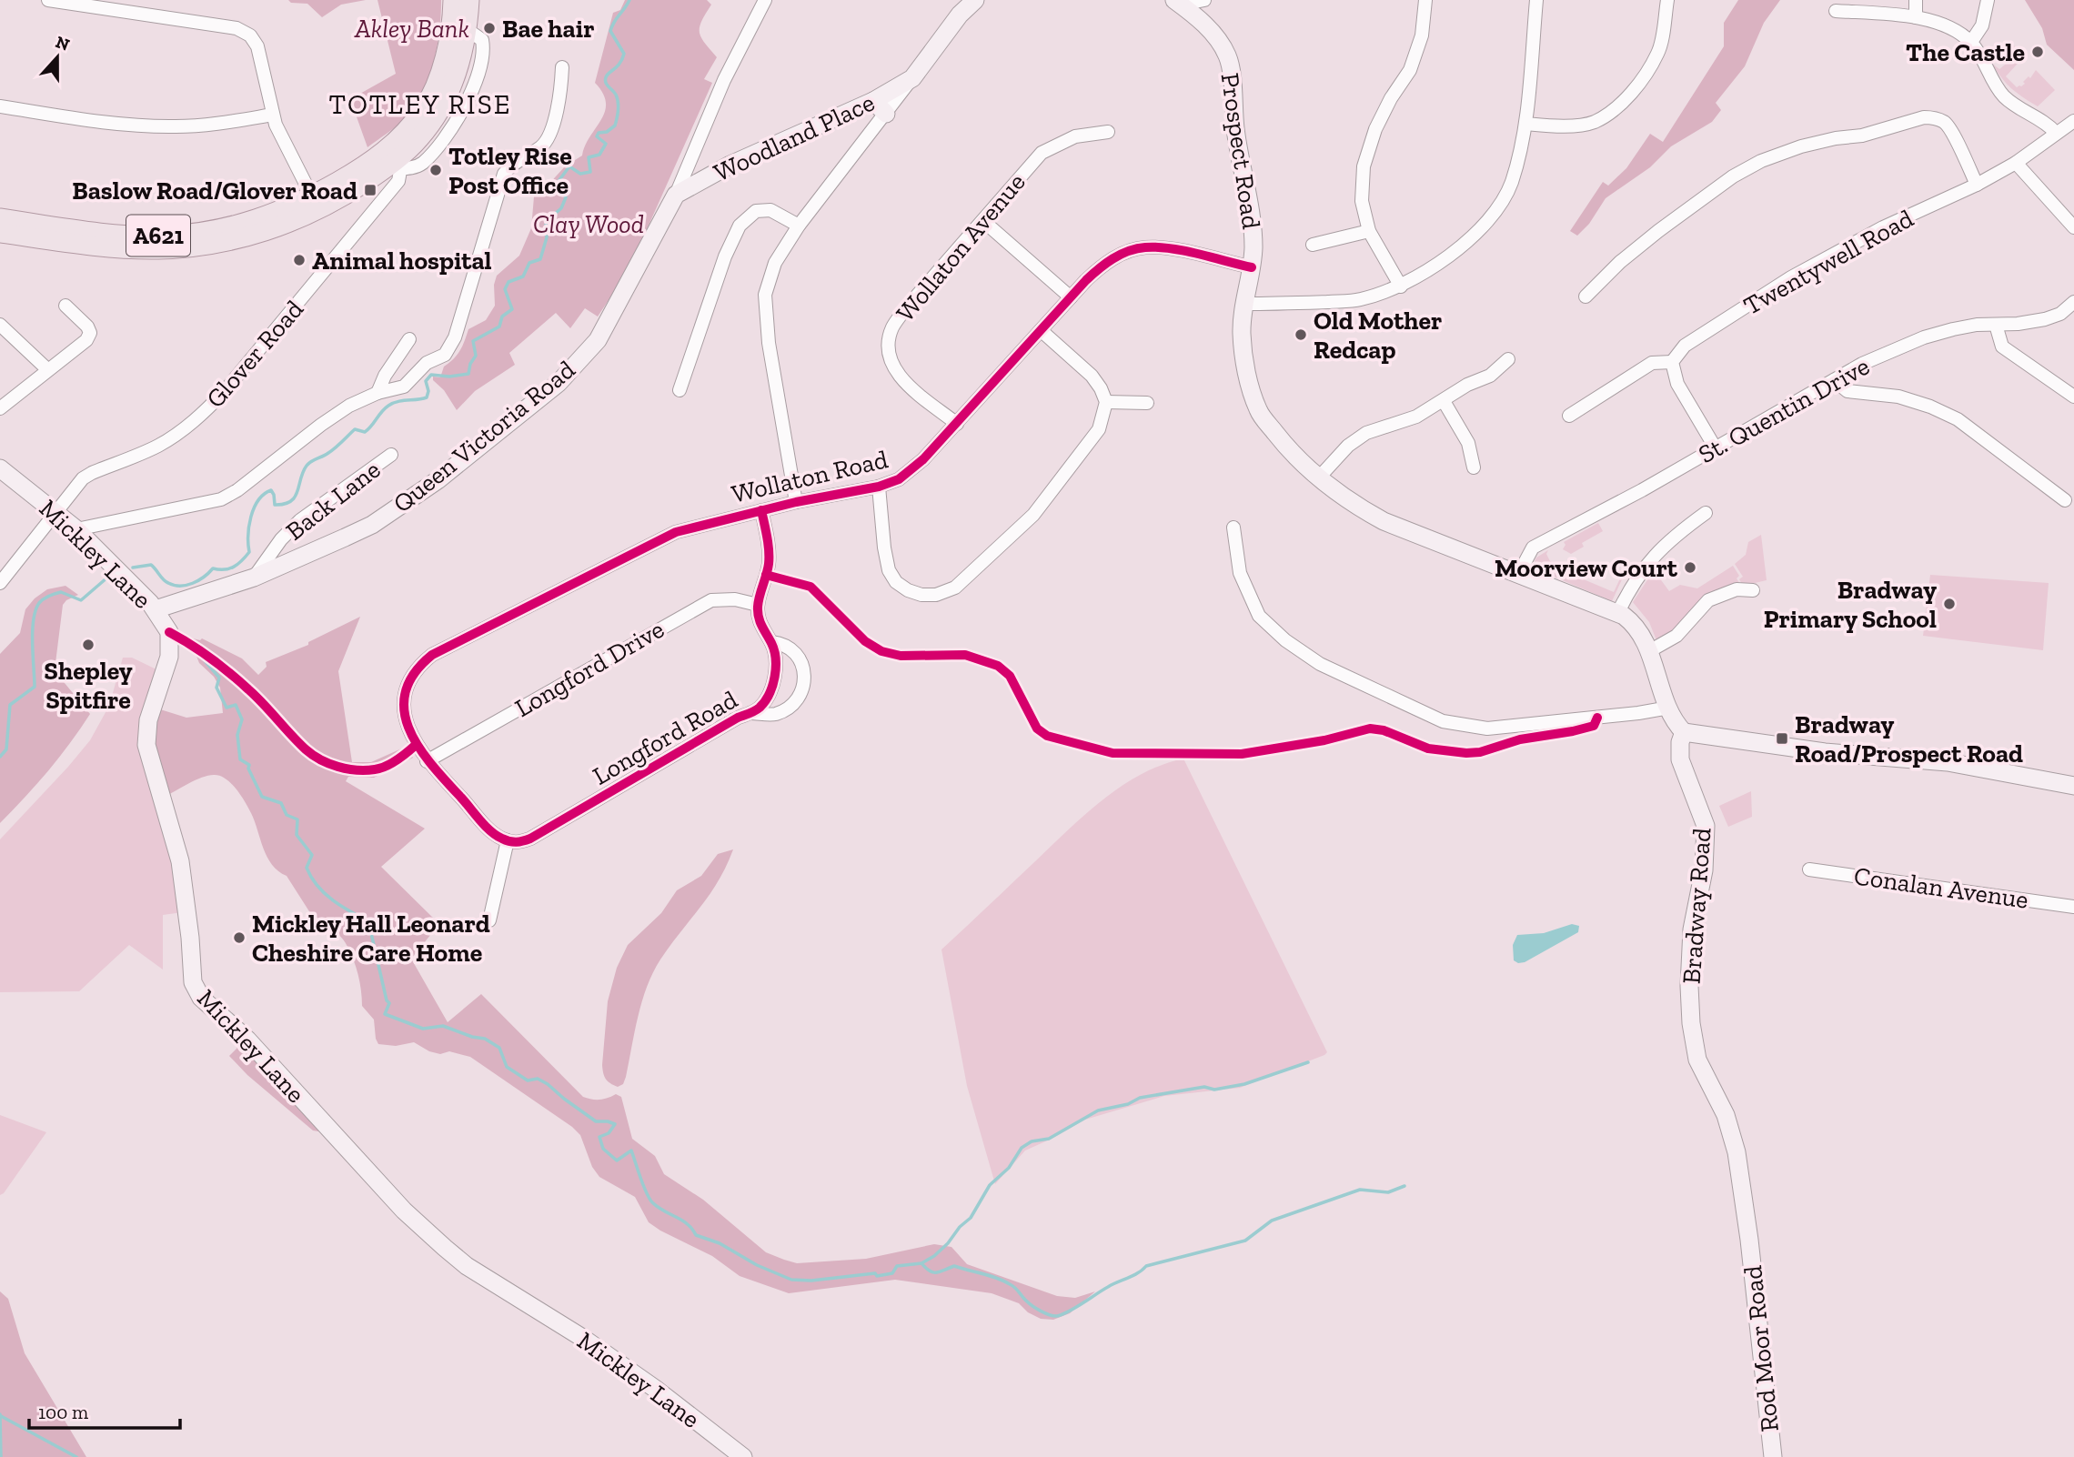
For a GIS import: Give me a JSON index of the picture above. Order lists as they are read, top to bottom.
{
  "streets": {
    "main road": ["A621"],
    "street": [
      "Woodland Place",
      "Prospect Road",
      "Wollaton Avenue",
      "Twentywell Road",
      "Glover Road",
      "St. Quentin Drive",
      "Queen Victoria Road",
      "Wollaton Road",
      "Back Lane",
      "Mickley Lane",
      "Longford Drive",
      "Longford Road",
      "Conalan Avenue",
      "Bradway Road",
      "Rod Moor Road"
    ]
  },
  "crossings": [
    ["Woodland Place", "Queen Victoria Road"],
    ["Prospect Road", "St. Quentin Drive"],
    ["Prospect Road", "Wollaton Road"],
    ["Prospect Road", "Bradway Road"],
    ["A621", "Glover Road"],
    ["Wollaton Avenue", "Wollaton Road"],
    ["Glover Road", "Mickley Lane"],
    ["Queen Victoria Road", "Back Lane"],
    ["Queen Victoria Road", "Mickley Lane"],
    ["Wollaton Road", "Longford Drive"],
    ["Longford Drive", "Longford Road"],
    ["Bradway Road", "Rod Moor Road"]
  ],
  "districts": ["TOTLEY RISE"],
  "parks": ["Akley Bank", "Clay Wood"],
  "places": {
    "other": [
      "Bae hair",
      "The Castle",
      "Totley Rise Post Office",
      "Animal hospital",
      "Old Mother Redcap",
      "Moorview Court",
      "Bradway Primary School",
      "Shepley Spitfire",
      "Mickley Hall Leonard Cheshire Care Home"
    ],
    "transit": ["Baslow Road/Glover Road", "Bradway Road/Prospect Road"]
  },
  "scale_bar": "100 m",
  "north": "top"
}
